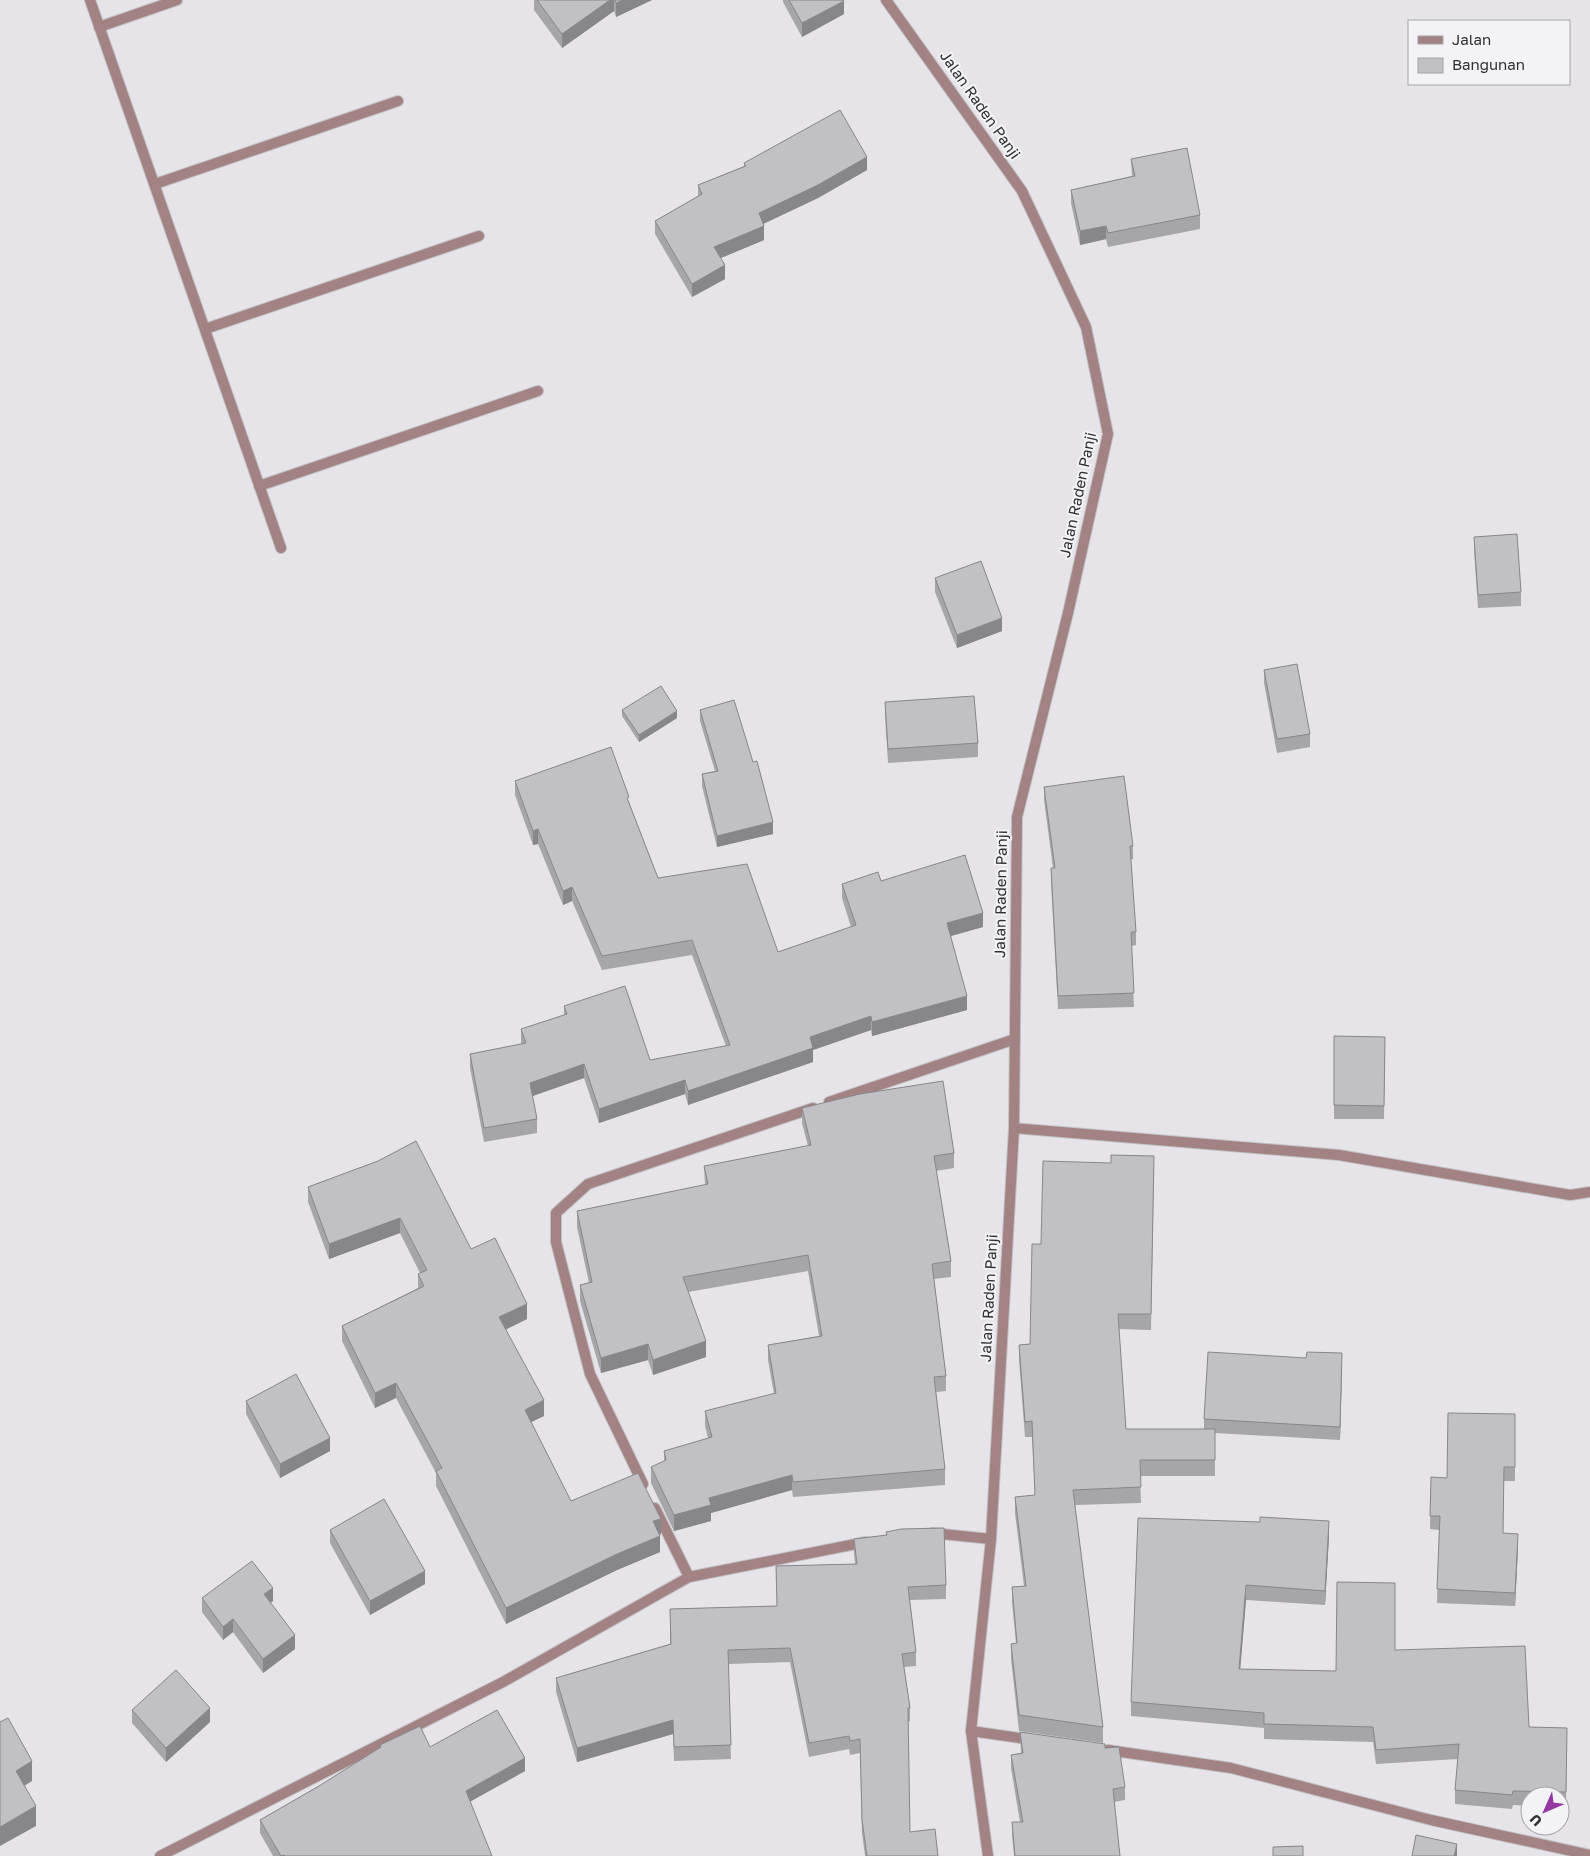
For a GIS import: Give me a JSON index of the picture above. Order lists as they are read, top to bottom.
{
  "streets": {
    "street": ["Jalan Raden Panji"]
  },
  "legend": ["Jalan", "Bangunan"],
  "north": "bottom left"
}
